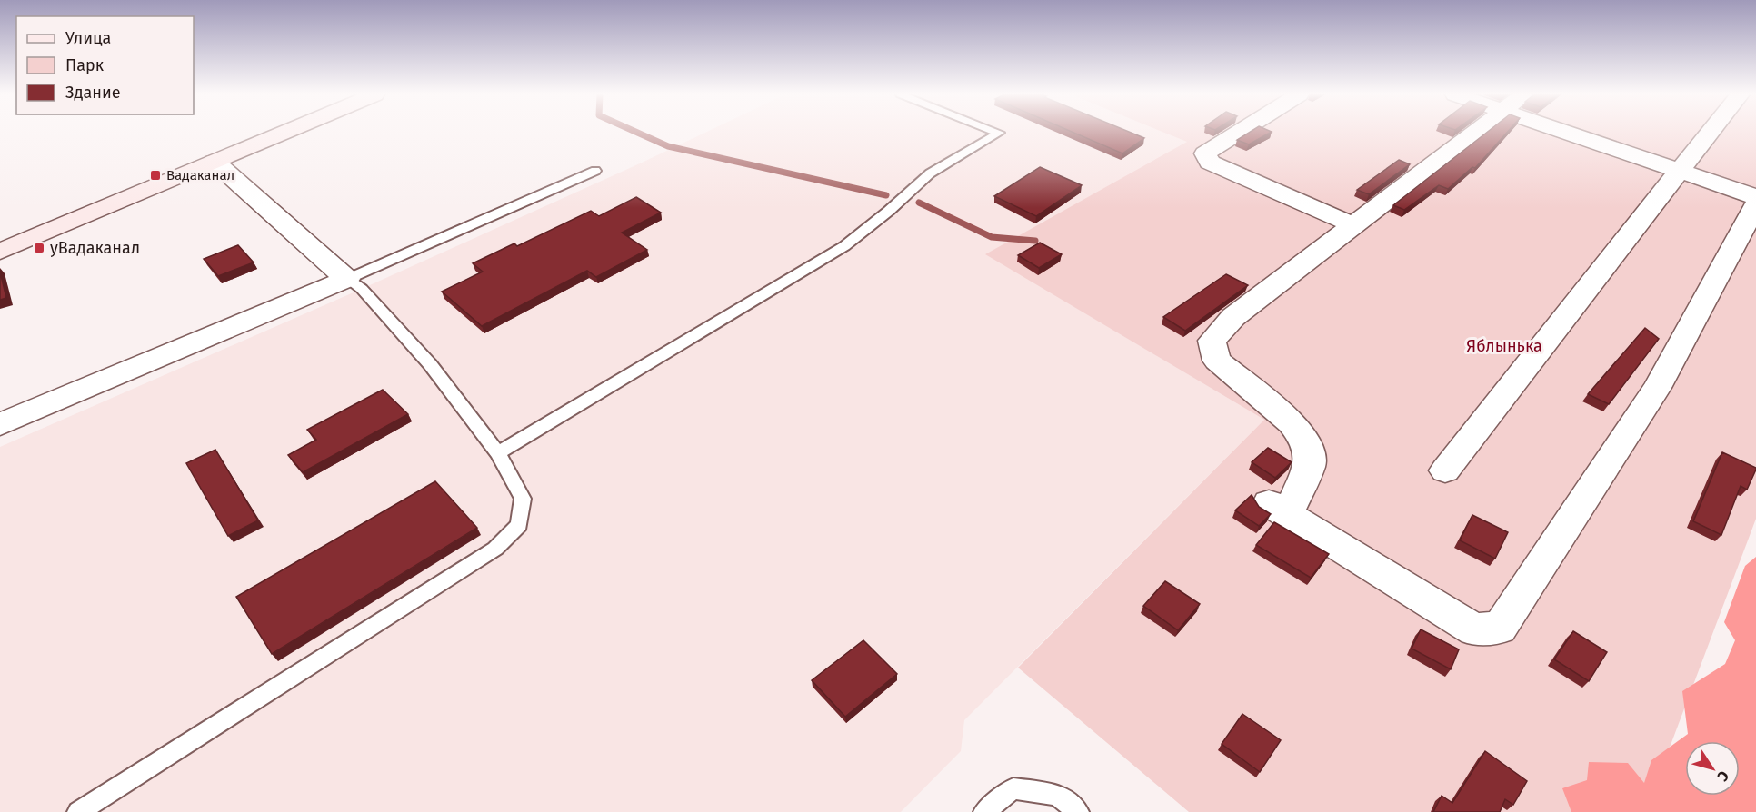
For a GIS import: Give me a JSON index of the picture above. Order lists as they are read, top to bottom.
{
  "parks": ["Яблынька"],
  "places": {
    "transit": ["Вадаканал", "уВадаканал"]
  },
  "legend": ["Улица", "Парк", "Здание"],
  "north": "bottom right"
}
